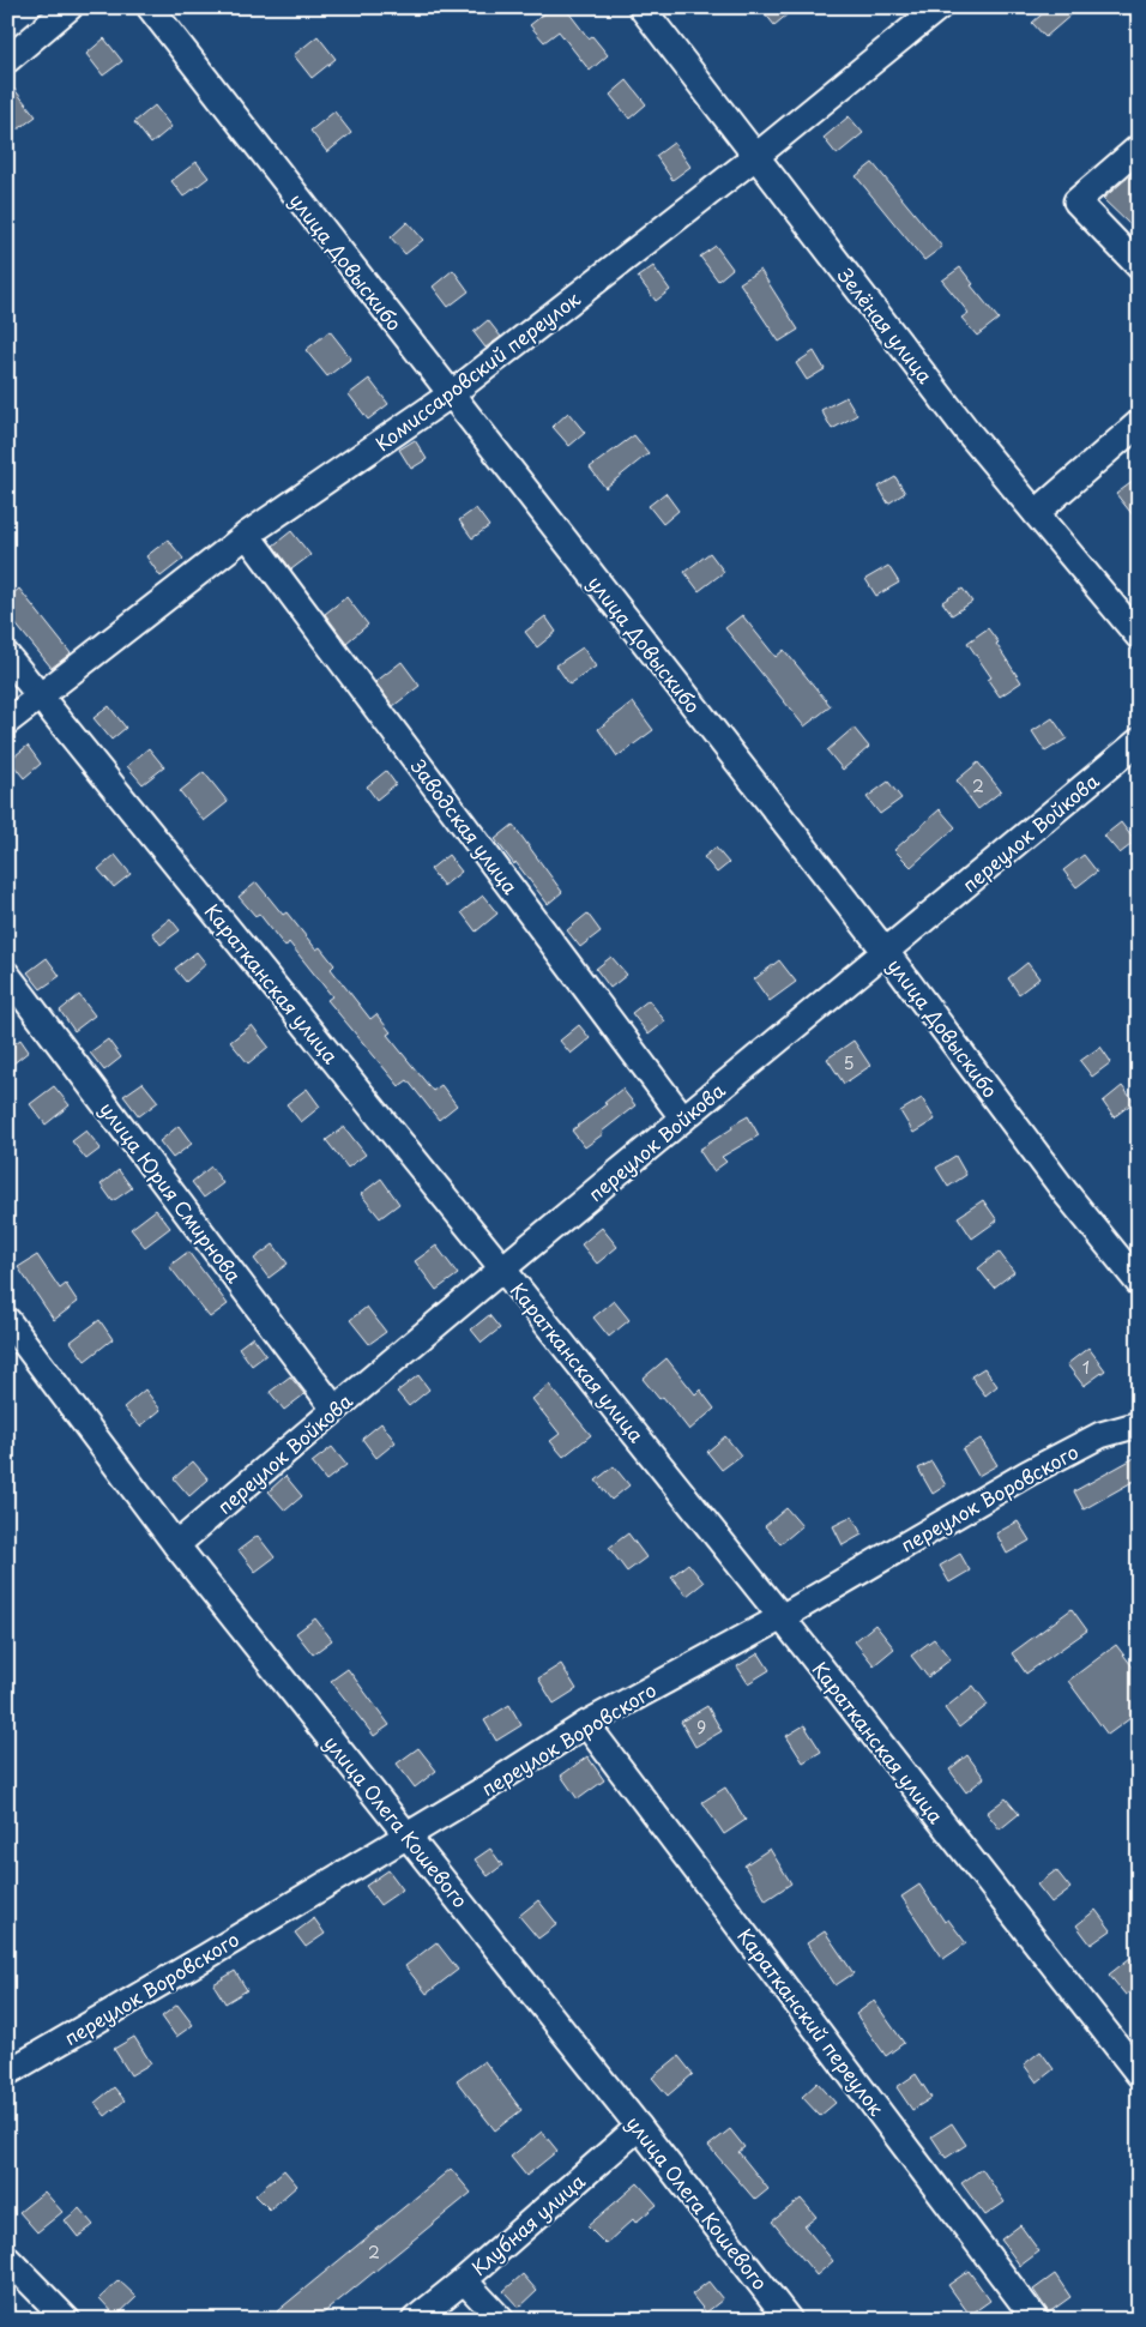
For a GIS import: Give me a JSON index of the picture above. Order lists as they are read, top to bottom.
{
  "streets": {
    "street": [
      "улица Довыскибо",
      "Зелёная улица",
      "Комиссаровский переулок",
      "Заводская улица",
      "переулок Войкова",
      "Каратканская улица",
      "улица Юрия Смирнова",
      "переулок Воровского",
      "улица Олега Кошевого",
      "Каратканский переулок",
      "Клубная улица"
    ]
  },
  "crossings": [
    ["улица Довыскибо", "Комиссаровский переулок"],
    ["улица Довыскибо", "переулок Войкова"],
    ["Зелёная улица", "Комиссаровский переулок"],
    ["Комиссаровский переулок", "Заводская улица"],
    ["Комиссаровский переулок", "Каратканская улица"],
    ["Заводская улица", "переулок Войкова"],
    ["переулок Войкова", "Каратканская улица"],
    ["переулок Войкова", "улица Юрия Смирнова"],
    ["переулок Войкова", "улица Олега Кошевого"],
    ["Каратканская улица", "переулок Воровского"],
    ["переулок Воровского", "улица Олега Кошевого"],
    ["переулок Воровского", "Каратканский переулок"],
    ["улица Олега Кошевого", "Клубная улица"]
  ],
  "house_numbers": [
    "2",
    "5",
    "1",
    "9",
    "2"
  ]
}
